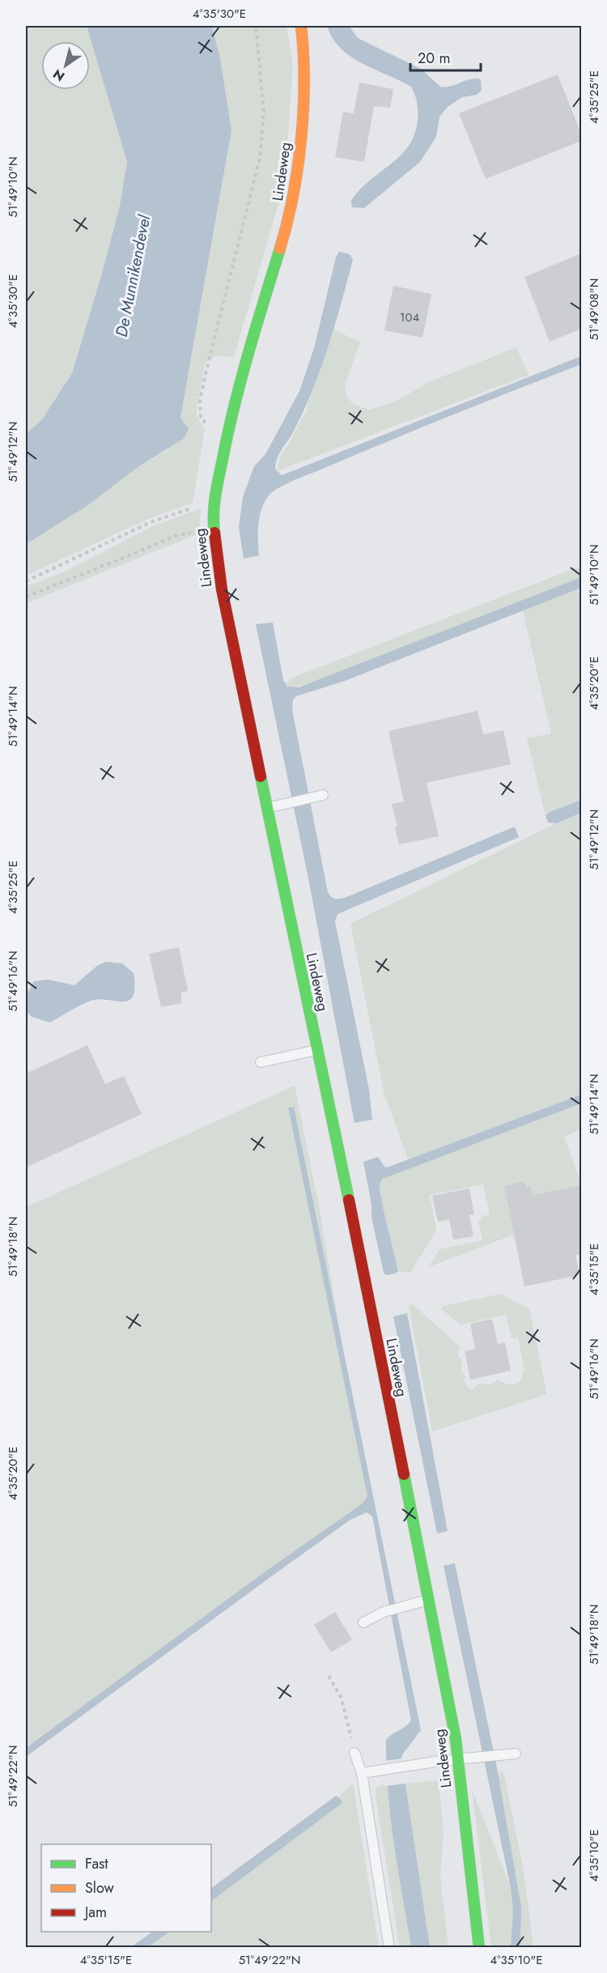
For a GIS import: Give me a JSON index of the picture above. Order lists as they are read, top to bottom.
{
  "streets": {
    "main road": ["Lindeweg"]
  },
  "water": ["De Munnikendevel"],
  "house_numbers": ["104"],
  "legend": ["Fast", "Slow", "Jam"],
  "scale_bar": "20 m",
  "north": "bottom left",
  "coordinates": [
    "4°35'30\"E",
    "4°35'25\"E",
    "51°49'10\"N",
    "51°49'08\"N",
    "51°49'12\"N",
    "4°35'20\"E",
    "51°49'14\"N",
    "51°49'16\"N",
    "51°49'18\"N",
    "4°35'15\"E",
    "51°49'22\"N",
    "4°35'10\"E"
  ]
}
